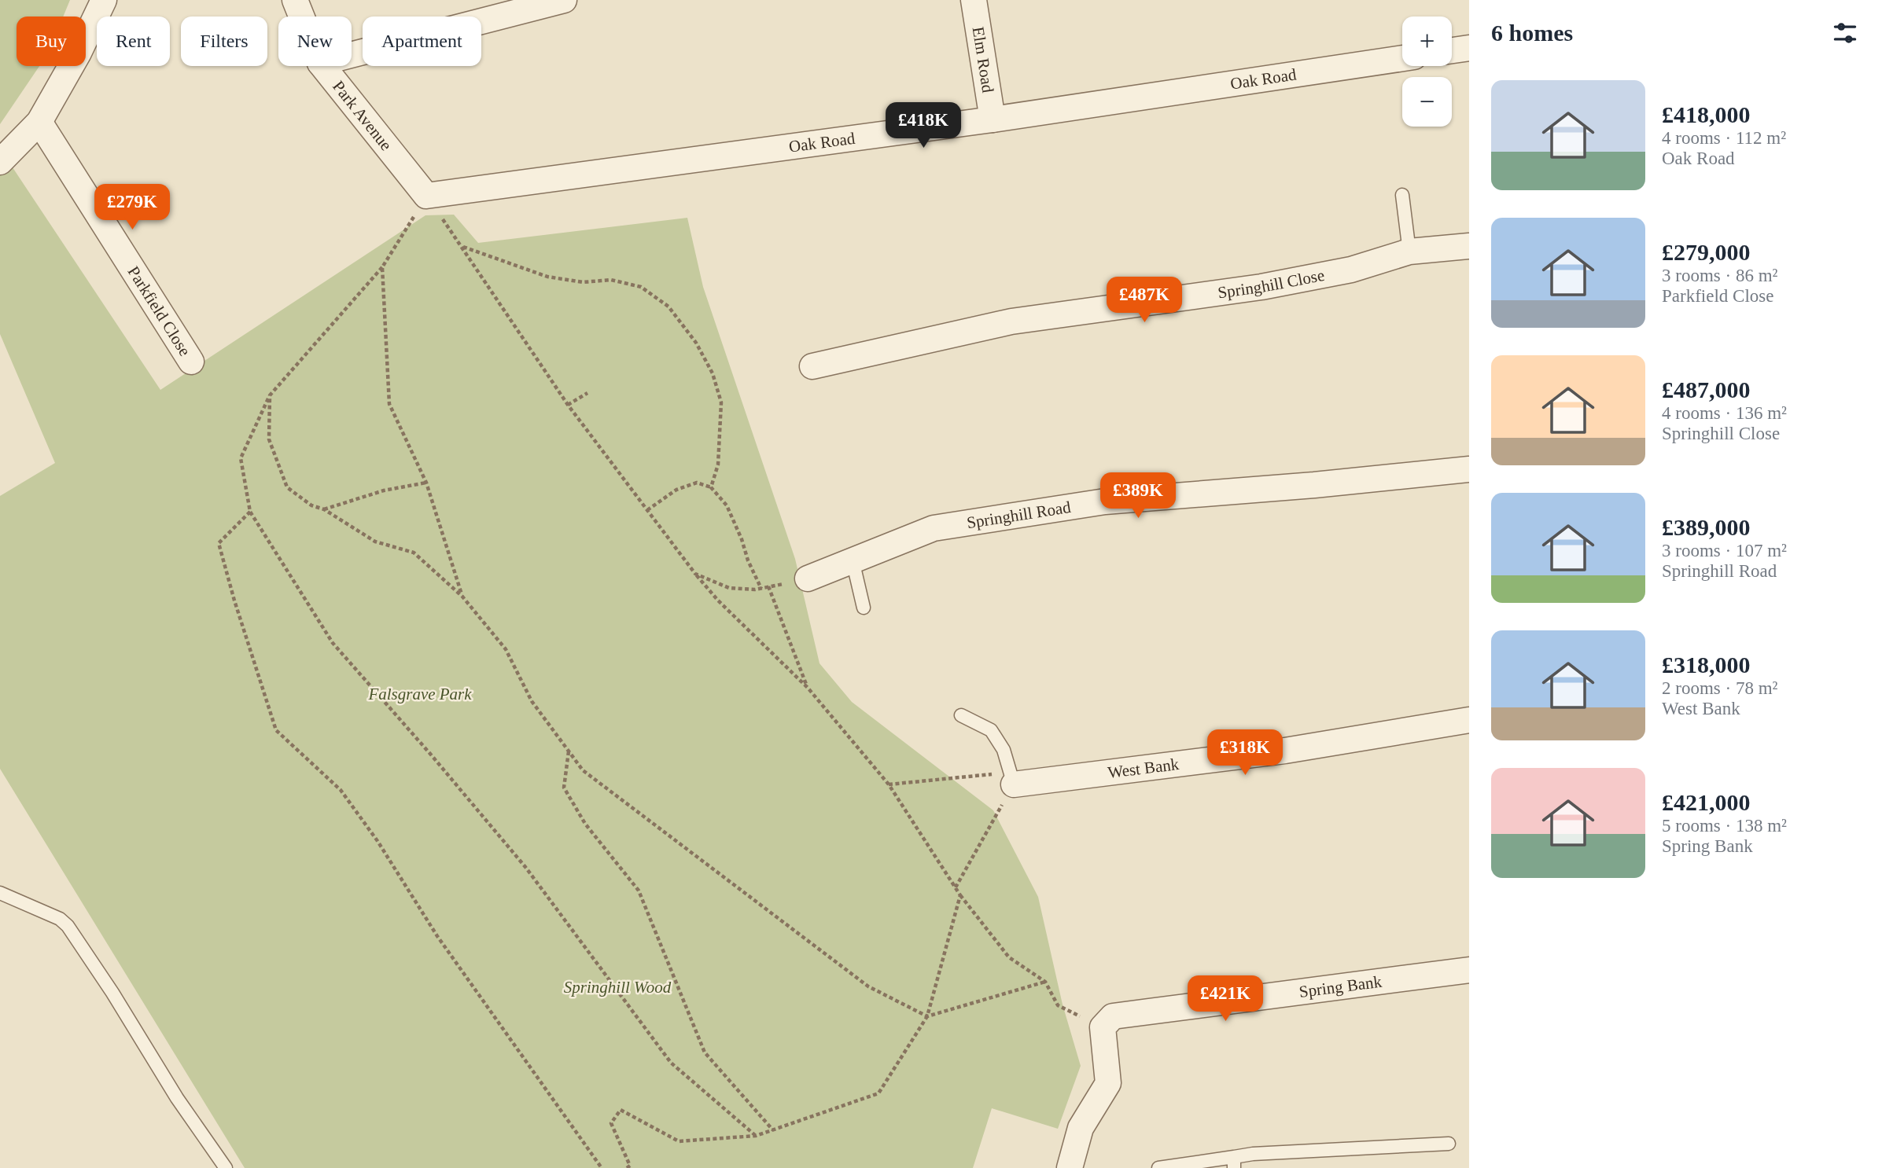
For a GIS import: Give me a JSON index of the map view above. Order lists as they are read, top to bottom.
{
  "streets": {
    "street": [
      "Elm Road",
      "Oak Road",
      "Park Avenue",
      "Springhill Close",
      "Parkfield Close",
      "Springhill Road",
      "West Bank",
      "Spring Bank"
    ]
  },
  "crossings": [
    ["Elm Road", "Oak Road"],
    ["Oak Road", "Park Avenue"]
  ],
  "parks": ["Falsgrave Park", "Springhill Wood"],
  "page": {
    "heading": "6 homes",
    "map_buttons": ["+", "−"],
    "chip": [
      "Buy",
      "Rent",
      "Filters",
      "New",
      "Apartment"
    ],
    "list": [
      {
        "name": "£418,000",
        "note": "4 rooms · 112 m² · Oak Road"
      },
      {
        "name": "£279,000",
        "note": "3 rooms · 86 m² · Parkfield Close"
      },
      {
        "name": "£487,000",
        "note": "4 rooms · 136 m² · Springhill Close"
      },
      {
        "name": "£389,000",
        "note": "3 rooms · 107 m² · Springhill Road"
      },
      {
        "name": "£318,000",
        "note": "2 rooms · 78 m² · West Bank"
      },
      {
        "name": "£421,000",
        "note": "5 rooms · 138 m² · Spring Bank"
      }
    ],
    "price": [
      "£418K",
      "£279K",
      "£487K",
      "£389K",
      "£318K",
      "£421K"
    ]
  }
}
